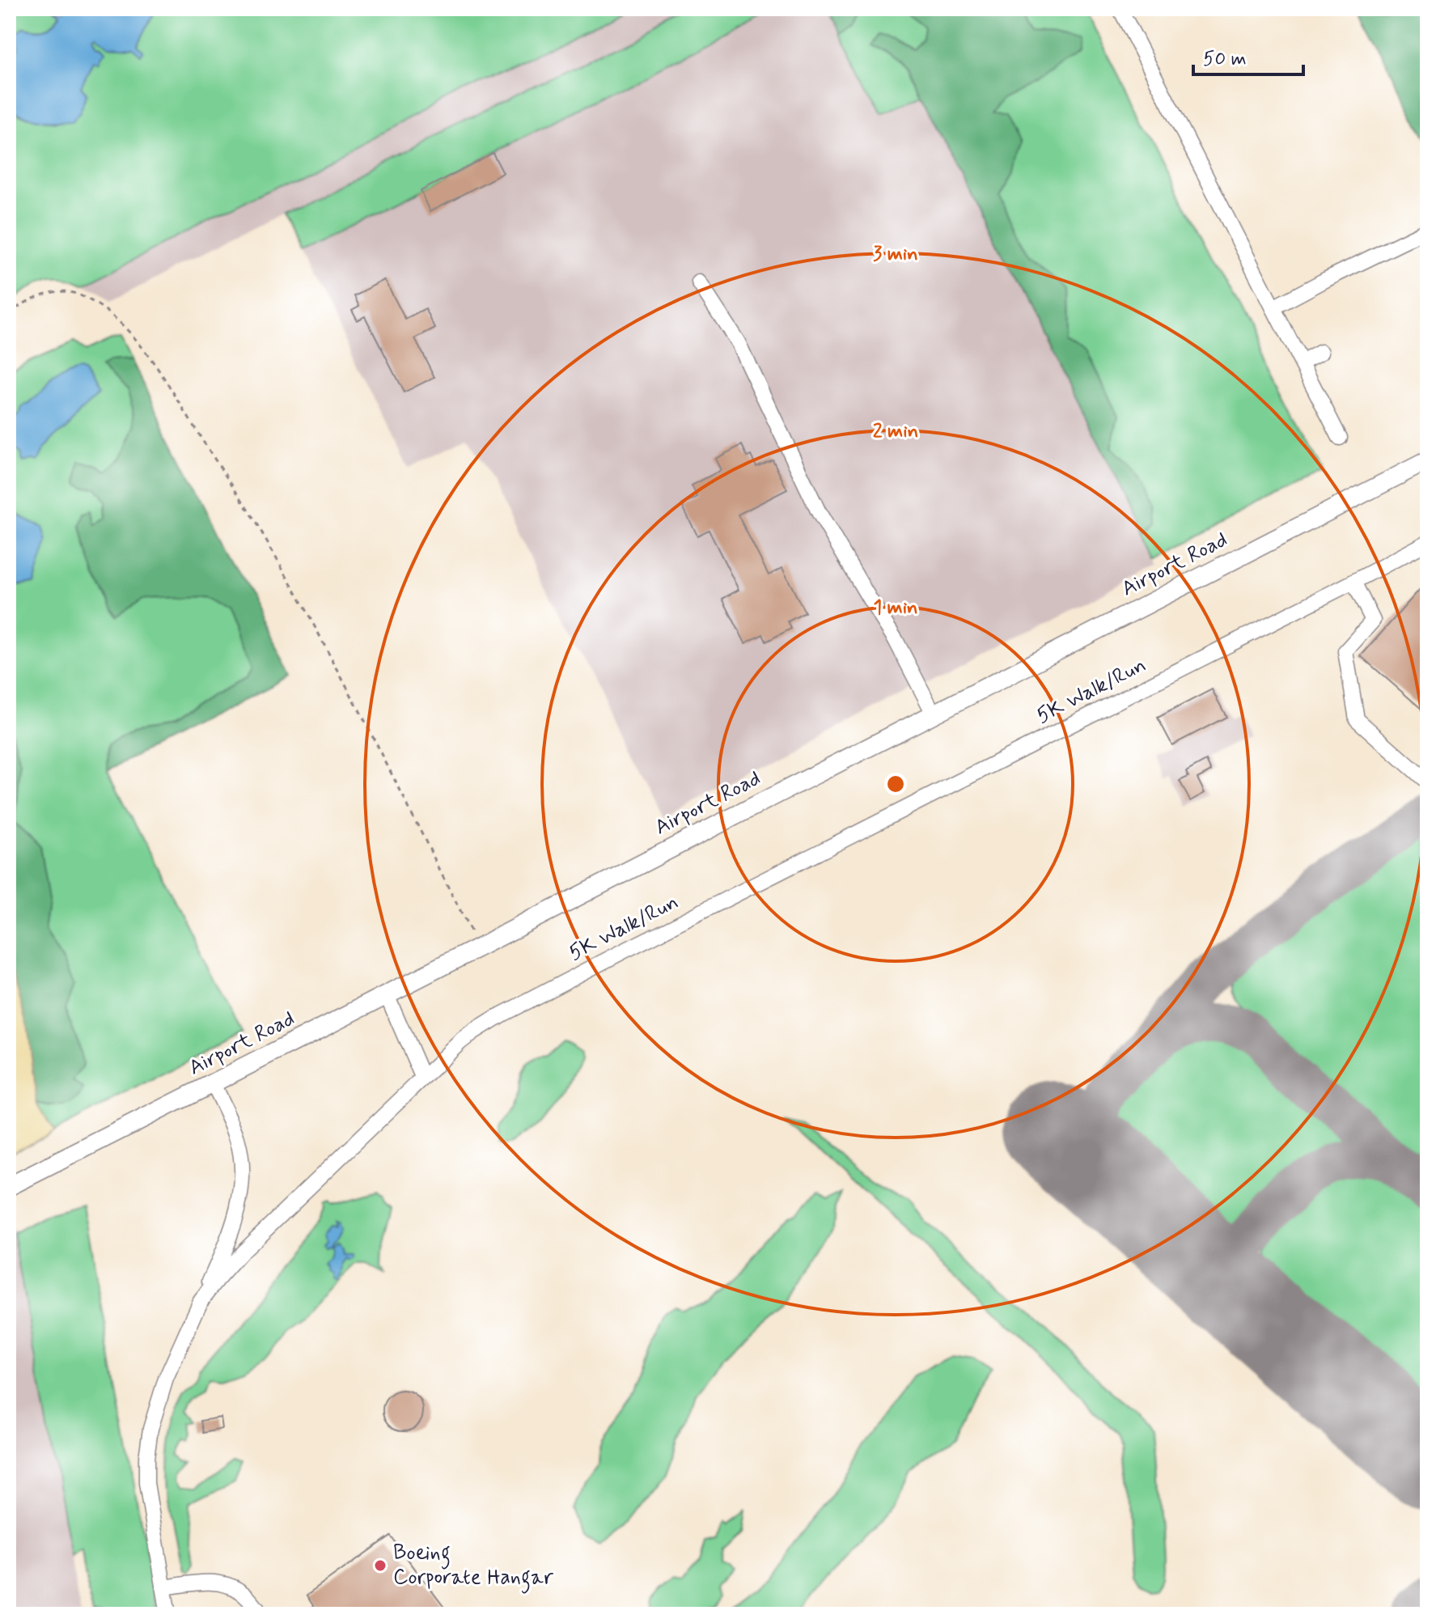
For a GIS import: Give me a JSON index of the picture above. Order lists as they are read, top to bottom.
{
  "streets": {
    "main road": ["Airport Road"],
    "lane": ["5K Walk/Run"]
  },
  "places": ["Boeing Corporate Hangar"],
  "scale_bar": "50 m",
  "rings": ["3 min", "2 min", "1 min"]
}
